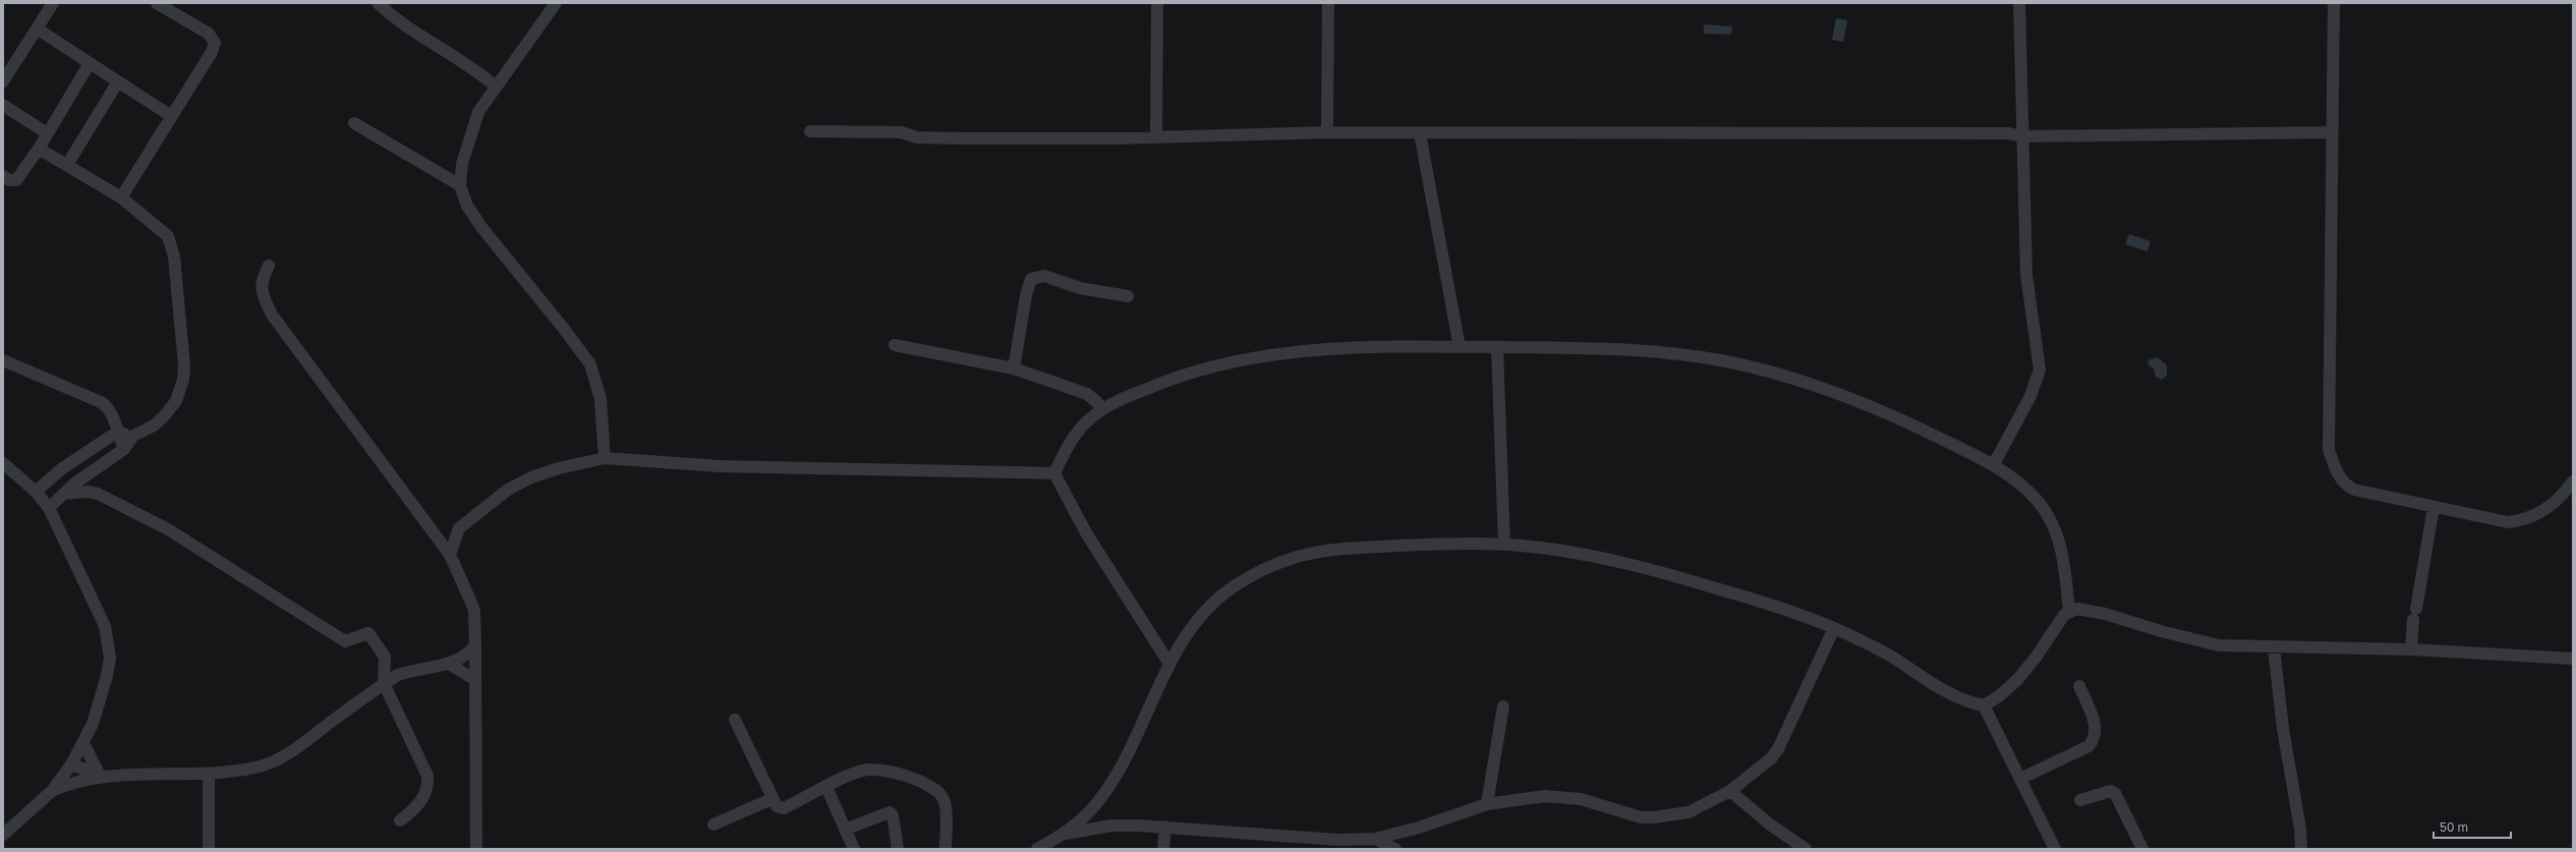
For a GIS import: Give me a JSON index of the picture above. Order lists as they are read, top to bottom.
{
  "scale_bar": "50 m"
}
